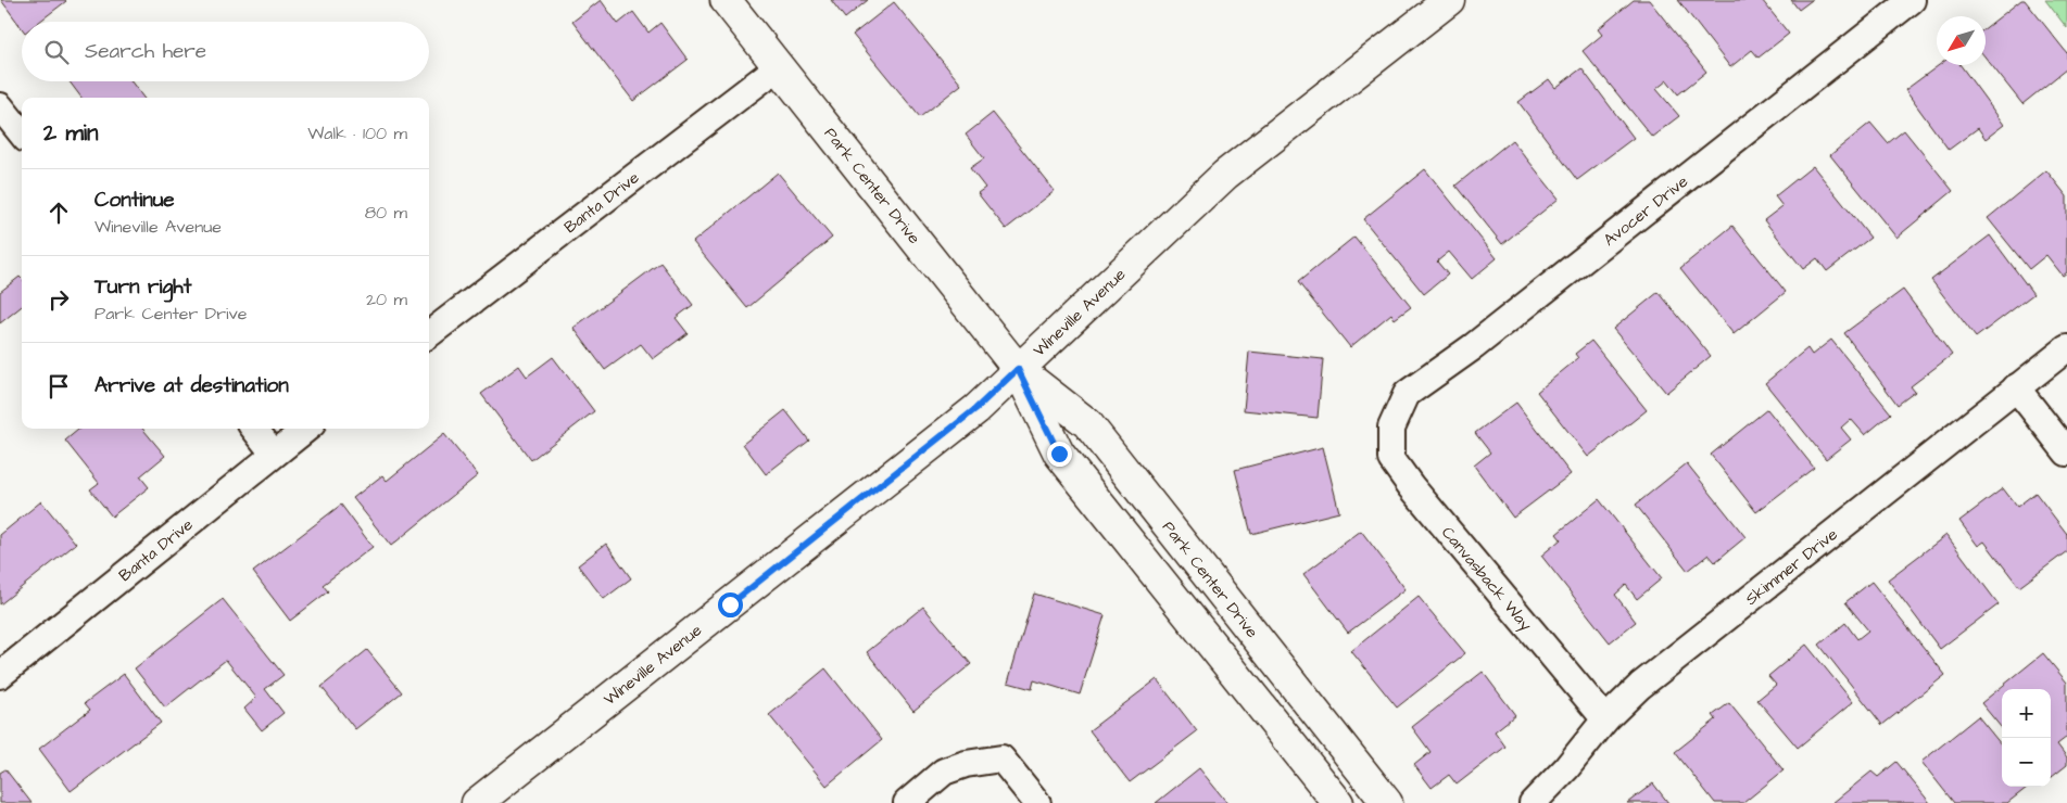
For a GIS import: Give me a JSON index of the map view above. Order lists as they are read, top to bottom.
{
  "streets": {
    "street": [
      "Park Center Drive",
      "Banta Drive",
      "Avocer Drive",
      "Wineville Avenue",
      "Skimmer Drive",
      "Canvasback Way"
    ]
  },
  "crossings": [
    ["Park Center Drive", "Banta Drive"],
    ["Park Center Drive", "Wineville Avenue"],
    ["Avocer Drive", "Canvasback Way"],
    ["Skimmer Drive", "Canvasback Way"]
  ],
  "north": "bottom left",
  "page": {
    "search": "Search here",
    "heading": ["2 min", "Walk · 100 m"],
    "list": [
      ["Continue", "Wineville Avenue", "80 m"],
      ["Turn right", "Park Center Drive", "20 m"],
      "Arrive at destination"
    ],
    "map_buttons": ["+", "−"]
  }
}
